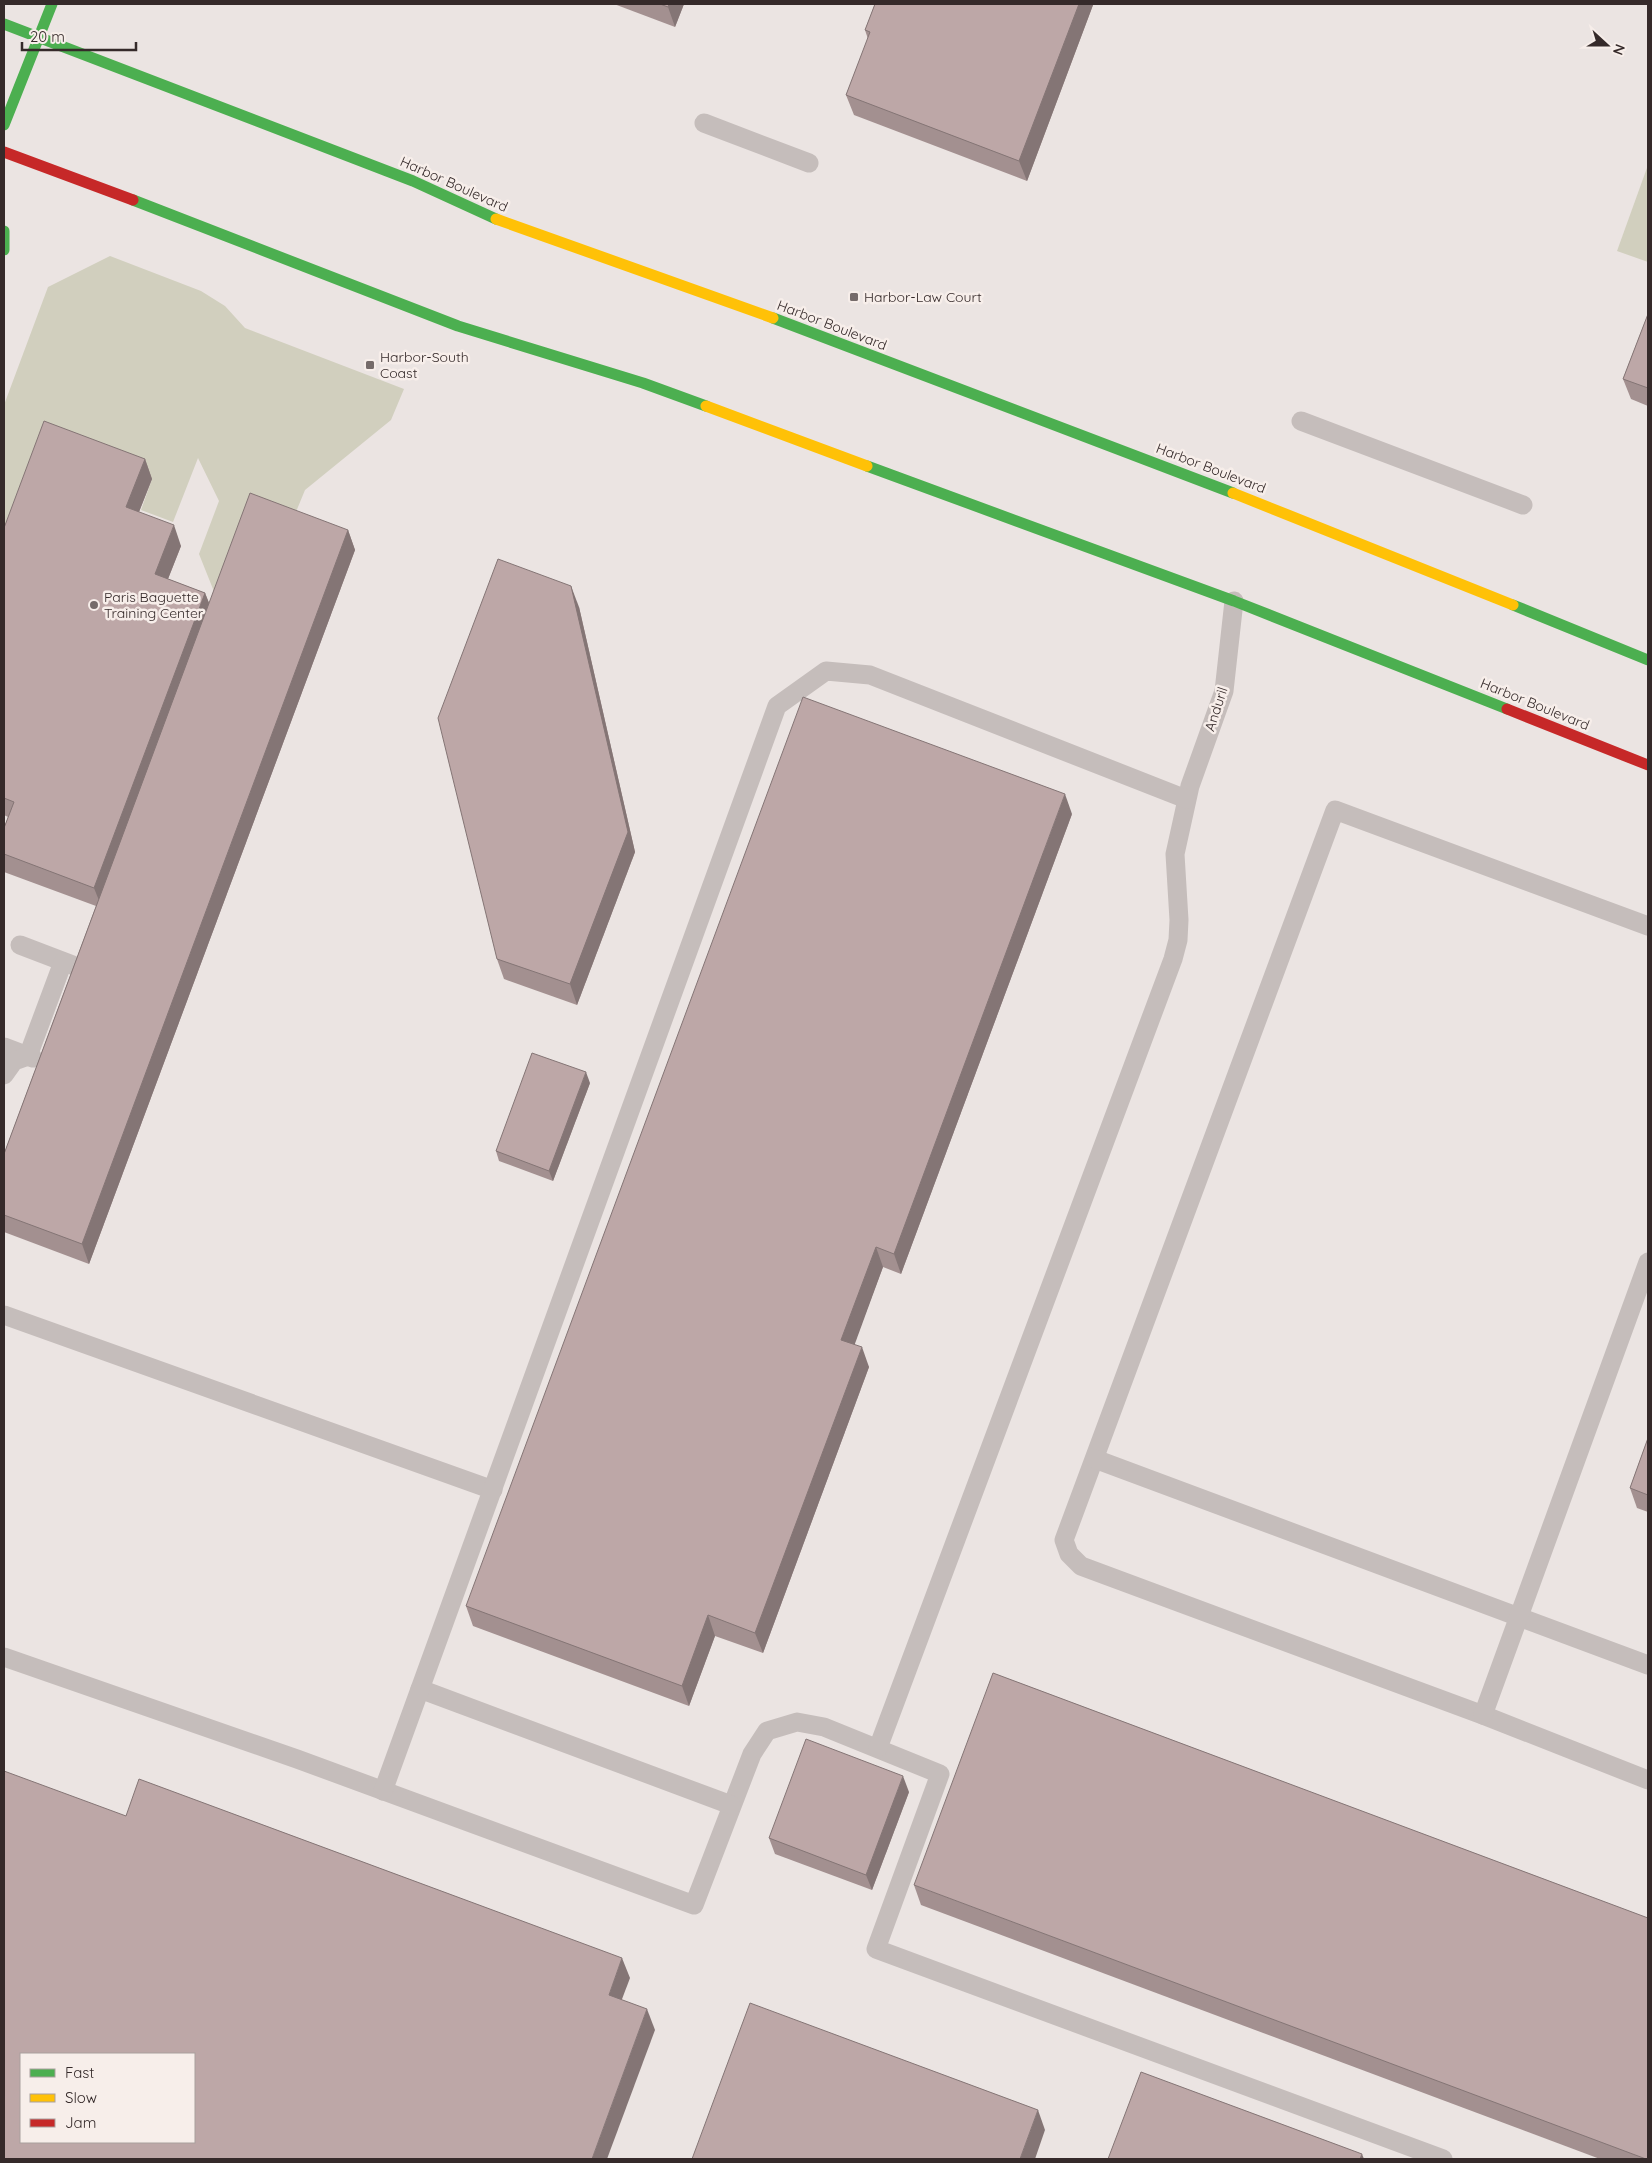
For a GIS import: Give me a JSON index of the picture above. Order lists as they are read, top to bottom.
{
  "streets": {
    "main road": ["Harbor Boulevard"],
    "lane": ["Anduril"]
  },
  "crossings": [
    ["Harbor Boulevard", "Anduril"]
  ],
  "places": {
    "transit": ["Harbor-Law Court", "Harbor-South Coast"],
    "other": ["Paris Baguette Training Center"]
  },
  "legend": ["Fast", "Slow", "Jam"],
  "scale_bar": "20 m",
  "north": "right"
}
